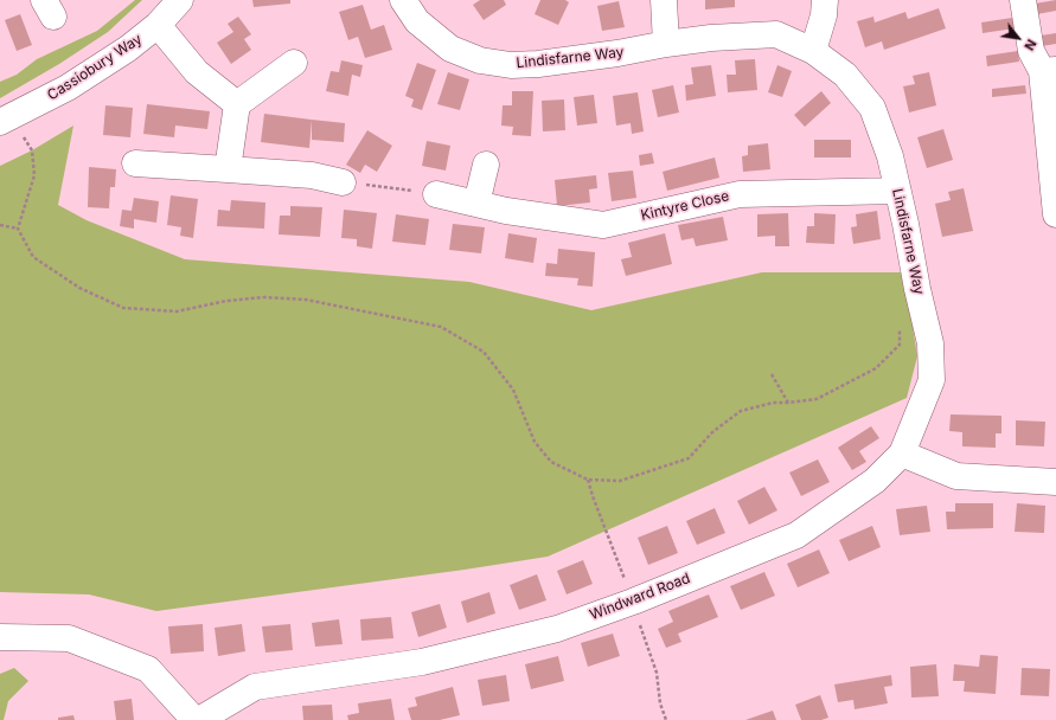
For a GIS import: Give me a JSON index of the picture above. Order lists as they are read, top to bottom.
{
  "streets": {
    "street": [
      "Lindisfarne Way",
      "Cassiobury Way",
      "Kintyre Close",
      "Windward Road"
    ]
  },
  "crossings": [
    ["Lindisfarne Way", "Kintyre Close"],
    ["Lindisfarne Way", "Windward Road"]
  ],
  "north": "bottom right"
}
